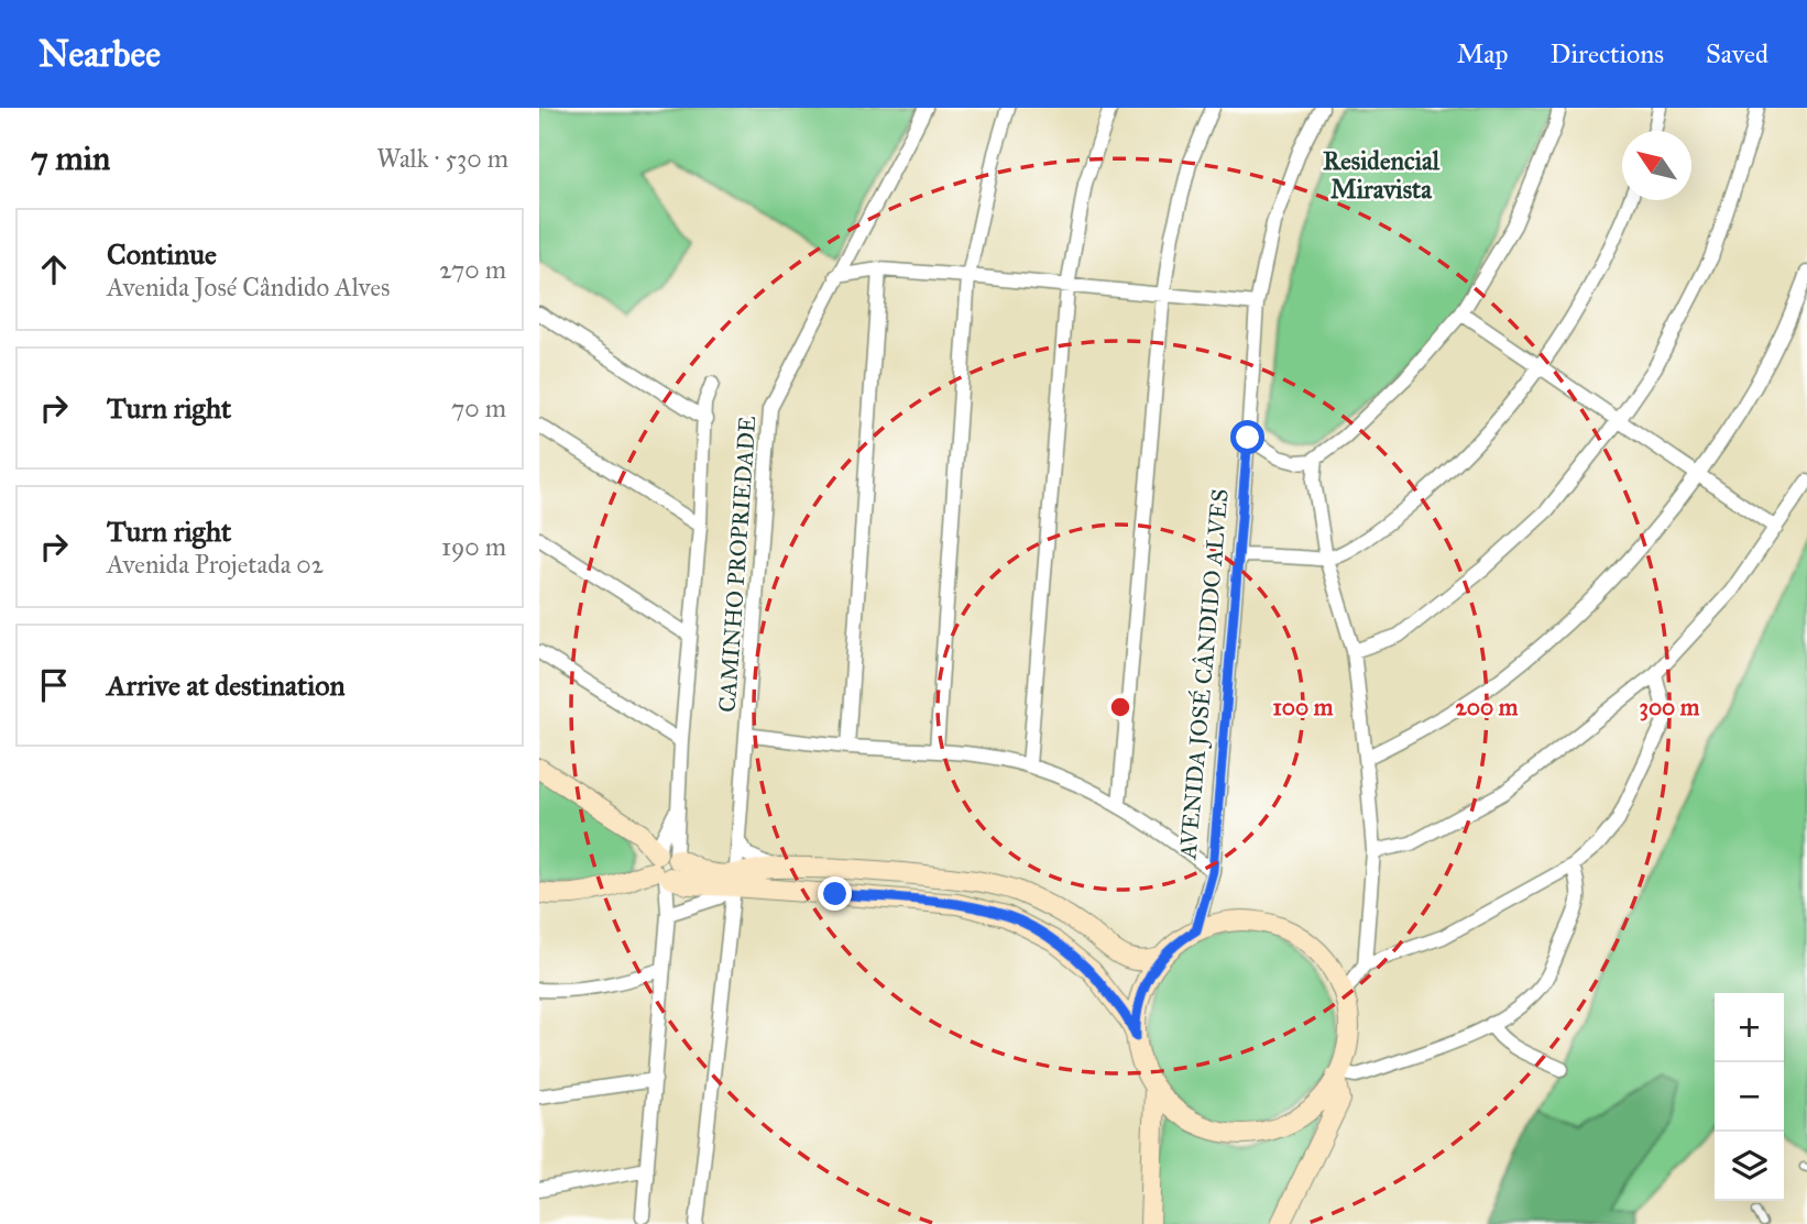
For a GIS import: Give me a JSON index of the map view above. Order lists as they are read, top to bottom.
{
  "streets": {
    "street": ["CAMINHO PROPRIEDADE", "AVENIDA JOSÉ CÂNDIDO ALVES"]
  },
  "districts": ["Residencial Miravista"],
  "north": "top left",
  "page": {
    "header": "Nearbee",
    "nav": ["Map", "Directions", "Saved"],
    "heading": ["7 min", "Walk · 530 m"],
    "list": [
      ["Continue", "Avenida José Cândido Alves", "270 m"],
      ["Turn right", "70 m"],
      ["Turn right", "Avenida Projetada 02", "190 m"],
      "Arrive at destination"
    ],
    "map_buttons": ["+", "−"]
  },
  "rings": ["100 m", "200 m", "300 m"]
}
